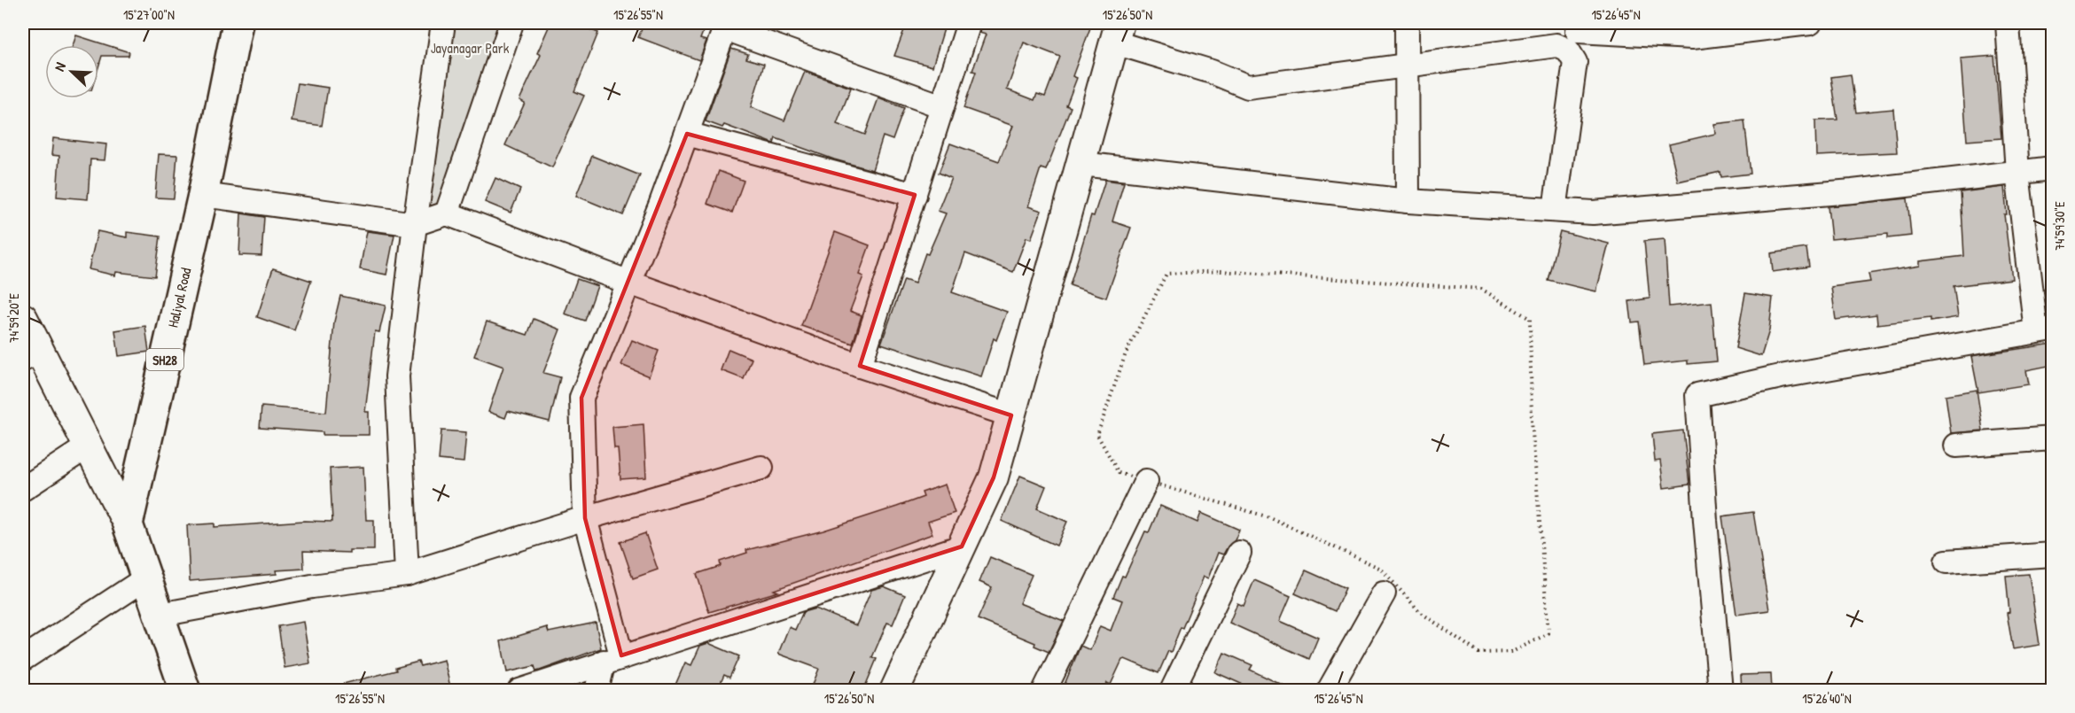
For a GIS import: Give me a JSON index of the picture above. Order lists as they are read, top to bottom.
{
  "streets": {
    "main road": ["Haliyal Road", "SH28"]
  },
  "parks": ["Jayanagar Park"],
  "north": "top left",
  "coordinates": [
    "15°27'00\"N",
    "15°26'55\"N",
    "15°26'50\"N",
    "15°26'45\"N",
    "74°59'30\"E",
    "74°59'20\"E",
    "15°26'40\"N"
  ]
}
